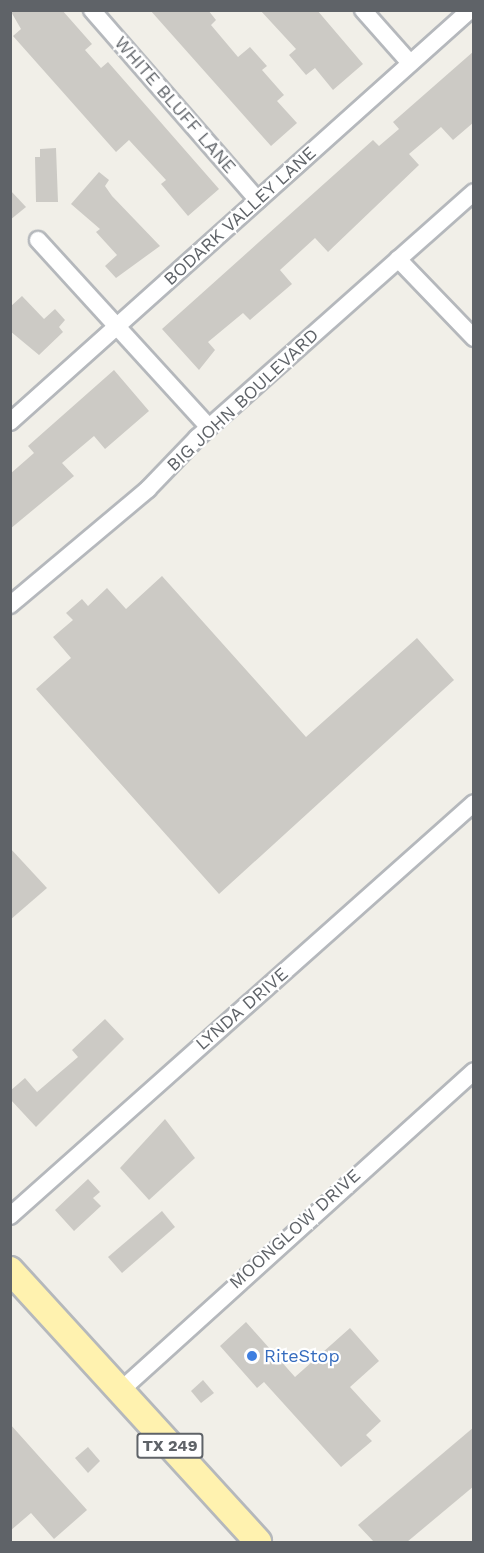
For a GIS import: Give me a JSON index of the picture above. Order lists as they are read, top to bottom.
{
  "streets": {
    "main road": ["TX 249"],
    "street": [
      "WHITE BLUFF LANE",
      "BODARK VALLEY LANE",
      "BIG JOHN BOULEVARD",
      "LYNDA DRIVE",
      "MOONGLOW DRIVE"
    ]
  },
  "crossings": [
    ["WHITE BLUFF LANE", "BODARK VALLEY LANE"],
    ["MOONGLOW DRIVE", "TX 249"]
  ],
  "places": ["RiteStop"]
}
